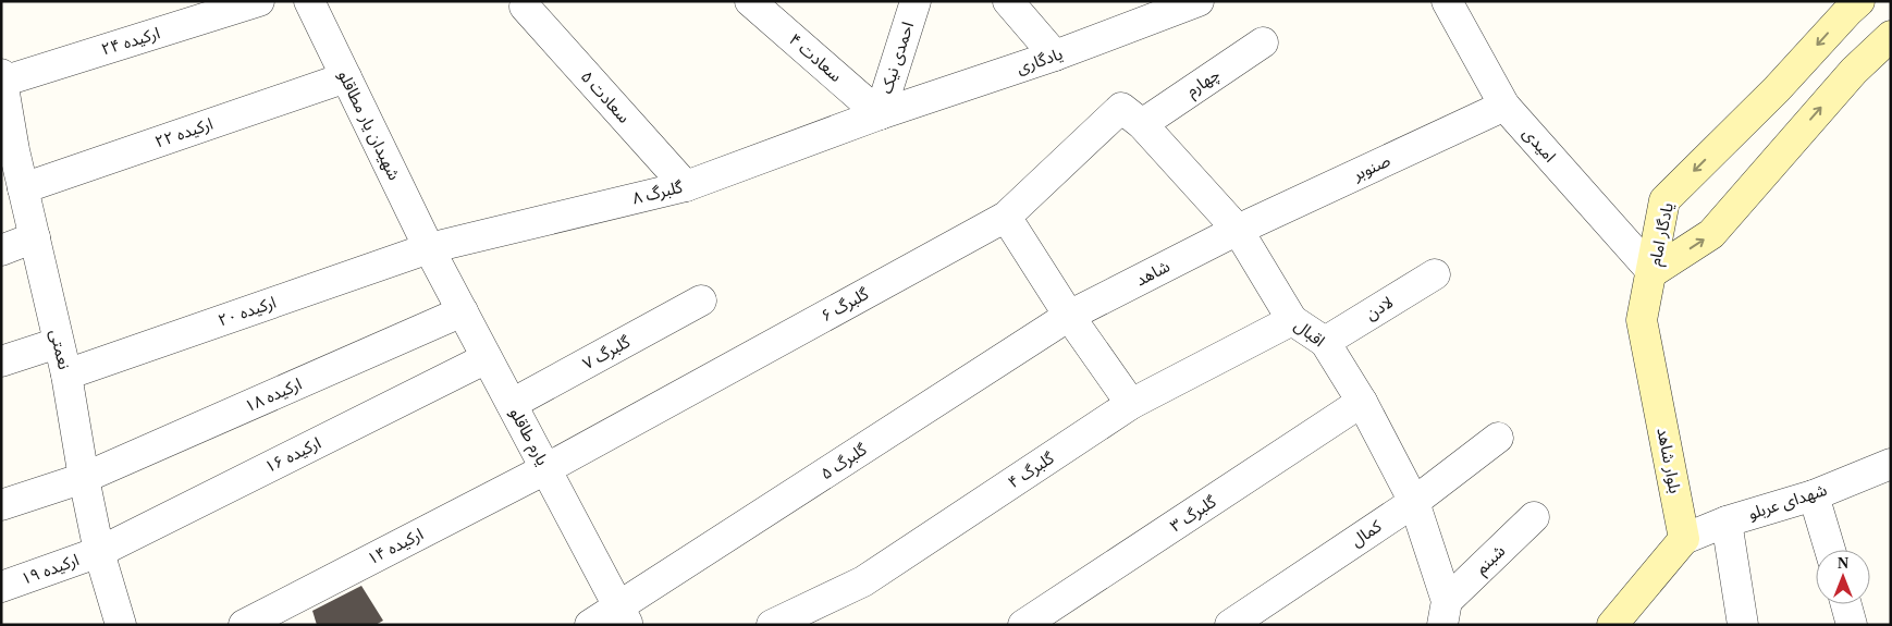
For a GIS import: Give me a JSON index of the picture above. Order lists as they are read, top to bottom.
{
  "streets": {
    "main road": ["یادگار امام", "بلوار شاهد"],
    "street": [
      "ارکیده ۲۴",
      "سعادت ۴",
      "احمدی نیک",
      "یادگاری",
      "چهارم",
      "سعادت ۵",
      "شهیدان یار مطاقلو",
      "ارکیده ۲۲",
      "امیدی",
      "صنوبر",
      "گلبرگ ۸",
      "شاهد",
      "گلبرگ ۶",
      "لادن",
      "ارکیده ۲۰",
      "اقبال",
      "نعمتی",
      "گلبرگ ۷",
      "ارکیده ۱۸",
      "یارم طاقلو",
      "ارکیده ۱۶",
      "گلبرگ ۵",
      "گلبرگ ۴",
      "شهدای عربلو",
      "گلبرگ ۳",
      "کمال",
      "ارکیده ۱۴",
      "شبنم",
      "ارکیده ۱۹"
    ]
  },
  "crossings": [
    ["ارکیده ۲۴", "نعمتی"],
    ["سعادت ۴", "احمدی نیک"],
    ["سعادت ۴", "یادگاری"],
    ["سعادت ۴", "گلبرگ ۸"],
    ["احمدی نیک", "یادگاری"],
    ["احمدی نیک", "گلبرگ ۸"],
    ["یادگاری", "گلبرگ ۸"],
    ["چهارم", "گلبرگ ۶"],
    ["چهارم", "اقبال"],
    ["سعادت ۵", "گلبرگ ۸"],
    ["شهیدان یار مطاقلو", "ارکیده ۲۲"],
    ["شهیدان یار مطاقلو", "گلبرگ ۸"],
    ["شهیدان یار مطاقلو", "ارکیده ۲۰"],
    ["شهیدان یار مطاقلو", "یارم طاقلو"],
    ["ارکیده ۲۲", "نعمتی"],
    ["امیدی", "صنوبر"],
    ["امیدی", "یادگار امام"],
    ["امیدی", "بلوار شاهد"],
    ["صنوبر", "شاهد"],
    ["صنوبر", "اقبال"],
    ["گلبرگ ۸", "ارکیده ۲۰"],
    ["گلبرگ ۸", "یارم طاقلو"],
    ["یادگار امام", "بلوار شاهد"],
    ["شاهد", "اقبال"],
    ["شاهد", "گلبرگ ۵"],
    ["گلبرگ ۶", "اقبال"],
    ["گلبرگ ۶", "یارم طاقلو"],
    ["گلبرگ ۶", "ارکیده ۱۴"],
    ["لادن", "اقبال"],
    ["ارکیده ۲۰", "نعمتی"],
    ["ارکیده ۲۰", "یارم طاقلو"],
    ["اقبال", "گلبرگ ۴"],
    ["اقبال", "گلبرگ ۳"],
    ["اقبال", "کمال"],
    ["اقبال", "شبنم"],
    ["نعمتی", "ارکیده ۱۸"],
    ["نعمتی", "ارکیده ۱۶"],
    ["نعمتی", "ارکیده ۱۹"],
    ["گلبرگ ۷", "یارم طاقلو"],
    ["ارکیده ۱۸", "یارم طاقلو"],
    ["یارم طاقلو", "ارکیده ۱۶"],
    ["یارم طاقلو", "گلبرگ ۵"],
    ["یارم طاقلو", "ارکیده ۱۴"],
    ["ارکیده ۱۶", "ارکیده ۱۹"],
    ["بلوار شاهد", "شهدای عربلو"]
  ],
  "north": "top"
}
